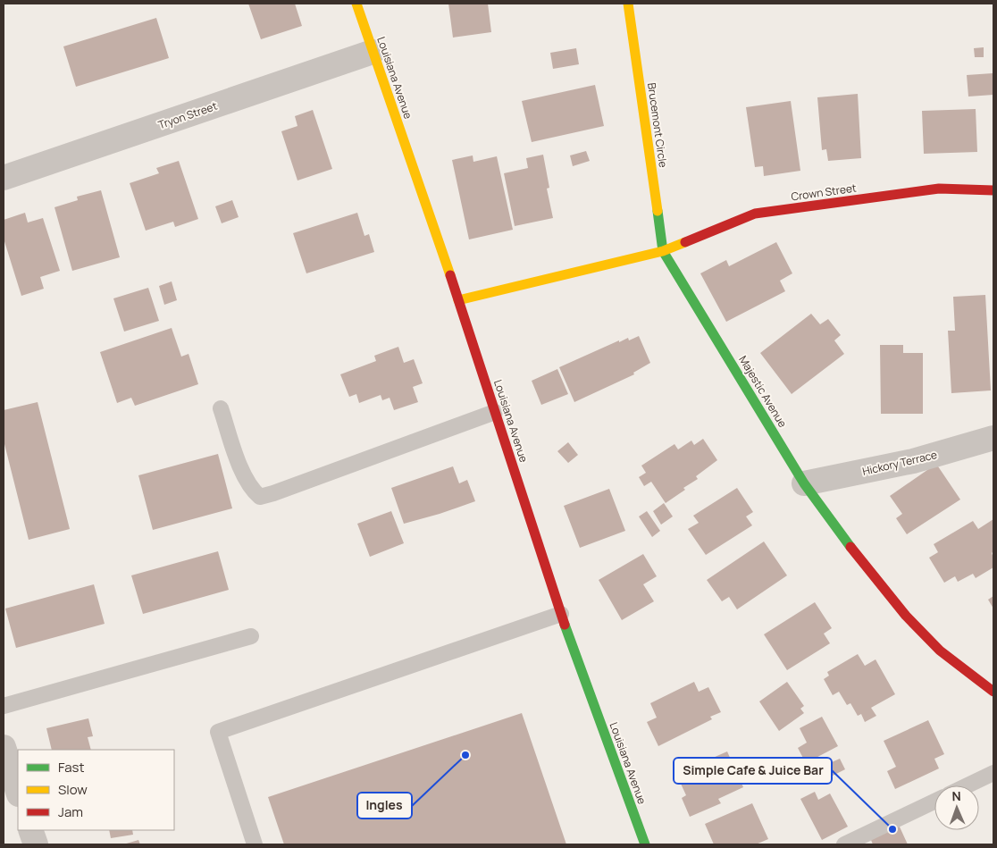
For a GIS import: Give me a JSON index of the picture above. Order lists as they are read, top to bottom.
{
  "streets": {
    "street": [
      "Louisiana Avenue",
      "Tryon Street",
      "Brucemont Circle",
      "Crown Street",
      "Majestic Avenue",
      "Hickory Terrace"
    ]
  },
  "crossings": [
    ["Louisiana Avenue", "Tryon Street"],
    ["Brucemont Circle", "Crown Street"],
    ["Brucemont Circle", "Majestic Avenue"],
    ["Crown Street", "Majestic Avenue"],
    ["Majestic Avenue", "Hickory Terrace"]
  ],
  "places": ["Ingles", "Simple Cafe & Juice Bar"],
  "legend": ["Fast", "Slow", "Jam"],
  "north": "top"
}
